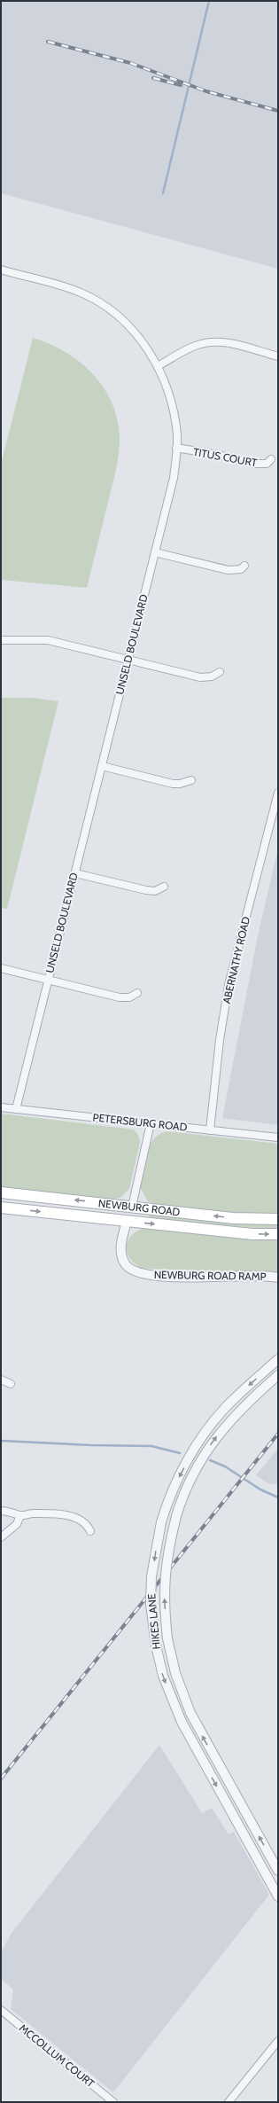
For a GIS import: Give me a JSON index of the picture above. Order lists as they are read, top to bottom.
{
  "streets": {
    "main road": ["NEWBURG ROAD"],
    "street": [
      "TITUS COURT",
      "UNSELD BOULEVARD",
      "ABERNATHY ROAD",
      "PETERSBURG ROAD",
      "NEWBURG ROAD RAMP",
      "HIKES LANE",
      "MCCOLLUM COURT"
    ]
  },
  "crossings": [
    ["TITUS COURT", "UNSELD BOULEVARD"],
    ["UNSELD BOULEVARD", "PETERSBURG ROAD"],
    ["ABERNATHY ROAD", "PETERSBURG ROAD"],
    ["NEWBURG ROAD", "NEWBURG ROAD RAMP"]
  ]
}
